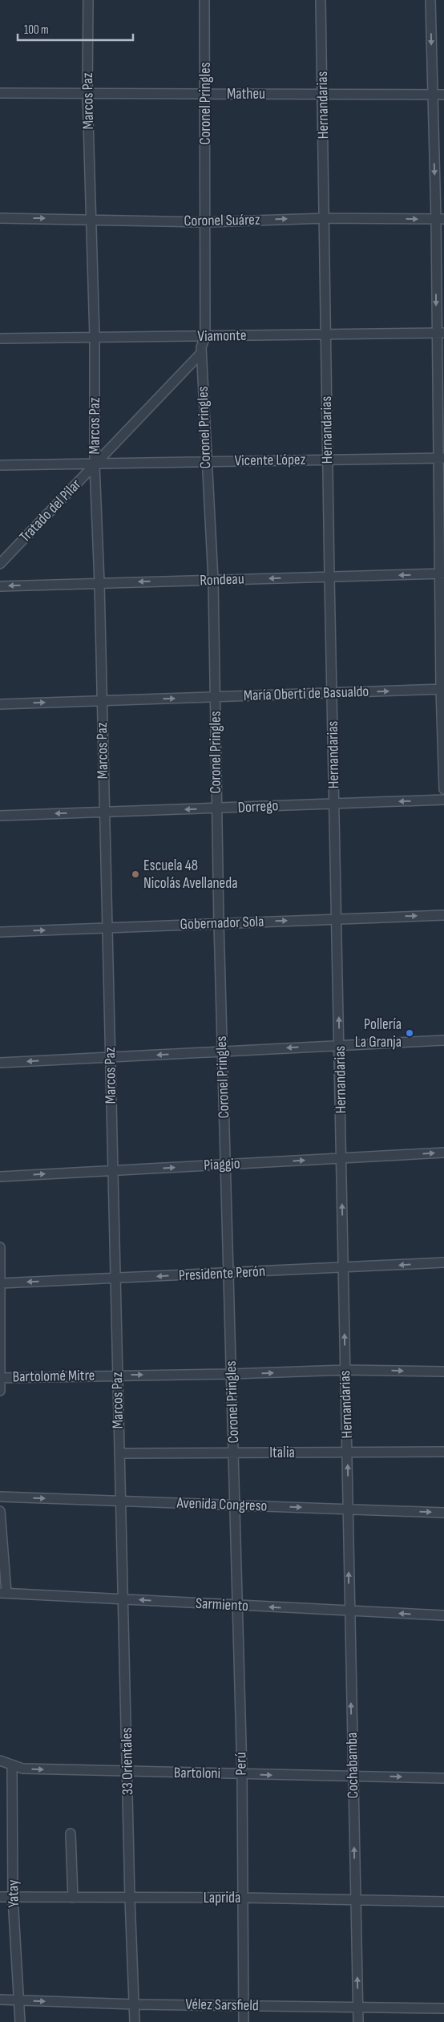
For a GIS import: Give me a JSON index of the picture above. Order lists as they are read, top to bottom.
{
  "streets": {
    "street": [
      "Matheu",
      "Marcos Paz",
      "Coronel Pringles",
      "Hernandarias",
      "Coronel Suárez",
      "Viamonte",
      "Vicente López",
      "Tratado del Pilar",
      "Rondeau",
      "María Oberti de Basualdo",
      "Dorrego",
      "Gobernador Sola",
      "Piaggio",
      "Presidente Perón",
      "Bartolomé Mitre",
      "Italia",
      "Avenida Congreso",
      "Sarmiento",
      "33 Orientales",
      "Perú",
      "Cochabamba",
      "Bartoloni",
      "Yatay",
      "Laprida",
      "Vélez Sarsfield"
    ]
  },
  "crossings": [
    ["Matheu", "Marcos Paz"],
    ["Matheu", "Coronel Pringles"],
    ["Matheu", "Hernandarias"],
    ["Marcos Paz", "Coronel Suárez"],
    ["Marcos Paz", "Viamonte"],
    ["Marcos Paz", "Vicente López"],
    ["Marcos Paz", "Tratado del Pilar"],
    ["Marcos Paz", "Rondeau"],
    ["Marcos Paz", "María Oberti de Basualdo"],
    ["Marcos Paz", "Dorrego"],
    ["Marcos Paz", "Gobernador Sola"],
    ["Marcos Paz", "Piaggio"],
    ["Marcos Paz", "Presidente Perón"],
    ["Marcos Paz", "Bartolomé Mitre"],
    ["Marcos Paz", "Italia"],
    ["Marcos Paz", "Avenida Congreso"],
    ["Marcos Paz", "33 Orientales"],
    ["Coronel Pringles", "Coronel Suárez"],
    ["Coronel Pringles", "Viamonte"],
    ["Coronel Pringles", "Vicente López"],
    ["Coronel Pringles", "Tratado del Pilar"],
    ["Coronel Pringles", "Rondeau"],
    ["Coronel Pringles", "María Oberti de Basualdo"],
    ["Coronel Pringles", "Dorrego"],
    ["Coronel Pringles", "Gobernador Sola"],
    ["Coronel Pringles", "Piaggio"],
    ["Coronel Pringles", "Presidente Perón"],
    ["Coronel Pringles", "Bartolomé Mitre"],
    ["Coronel Pringles", "Italia"],
    ["Coronel Pringles", "Avenida Congreso"],
    ["Coronel Pringles", "Perú"],
    ["Hernandarias", "Coronel Suárez"],
    ["Hernandarias", "Viamonte"],
    ["Hernandarias", "Vicente López"],
    ["Hernandarias", "Rondeau"],
    ["Hernandarias", "María Oberti de Basualdo"],
    ["Hernandarias", "Dorrego"],
    ["Hernandarias", "Gobernador Sola"],
    ["Hernandarias", "Piaggio"],
    ["Hernandarias", "Presidente Perón"],
    ["Hernandarias", "Bartolomé Mitre"],
    ["Hernandarias", "Italia"],
    ["Hernandarias", "Avenida Congreso"],
    ["Hernandarias", "Cochabamba"],
    ["Vicente López", "Tratado del Pilar"],
    ["Avenida Congreso", "33 Orientales"],
    ["Avenida Congreso", "Perú"],
    ["Avenida Congreso", "Cochabamba"],
    ["Sarmiento", "33 Orientales"],
    ["Sarmiento", "Perú"],
    ["Sarmiento", "Cochabamba"],
    ["33 Orientales", "Bartoloni"],
    ["33 Orientales", "Laprida"],
    ["33 Orientales", "Vélez Sarsfield"],
    ["Perú", "Bartoloni"],
    ["Perú", "Laprida"],
    ["Perú", "Vélez Sarsfield"],
    ["Cochabamba", "Bartoloni"],
    ["Cochabamba", "Laprida"],
    ["Cochabamba", "Vélez Sarsfield"],
    ["Bartoloni", "Yatay"],
    ["Yatay", "Laprida"],
    ["Yatay", "Vélez Sarsfield"]
  ],
  "one_way": [
    "Coronel Suárez",
    "Rondeau",
    "María Oberti de Basualdo",
    "Dorrego",
    "Gobernador Sola",
    "Piaggio",
    "Presidente Perón",
    "Bartolomé Mitre",
    "Avenida Congreso",
    "Sarmiento",
    "Cochabamba",
    "Bartoloni"
  ],
  "places": ["Escuela 48 Nicolás Avellaneda", "Pollería La Granja"],
  "scale_bar": "100 m"
}
